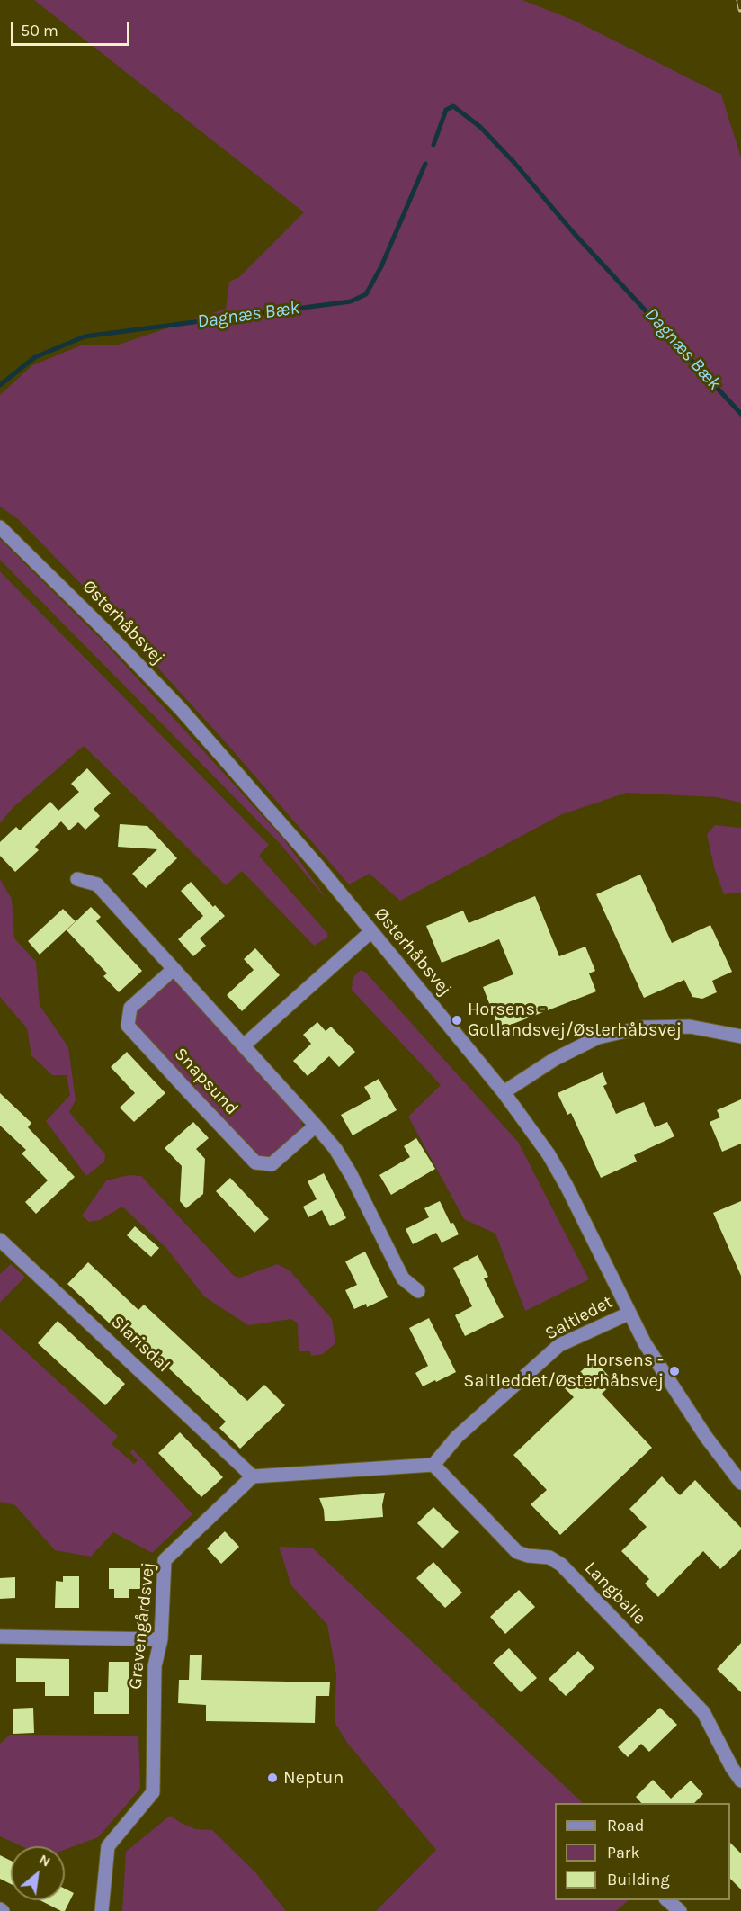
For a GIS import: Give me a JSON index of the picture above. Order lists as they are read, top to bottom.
{
  "streets": {
    "street": [
      "Østerhåbsvej",
      "Snapsund",
      "Saltledet",
      "Slarisdal",
      "Langballe",
      "Gravengårdsvej"
    ]
  },
  "crossings": [
    ["Østerhåbsvej", "Saltledet"],
    ["Saltledet", "Langballe"],
    ["Slarisdal", "Gravengårdsvej"]
  ],
  "water": ["Dagnæs Bæk"],
  "places": ["Horsens - Gotlandsvej/Østerhåbsvej", "Horsens - Saltleddet/Østerhåbsvej", "Neptun"],
  "legend": ["Road", "Park", "Building"],
  "scale_bar": "50 m",
  "north": "top right"
}
